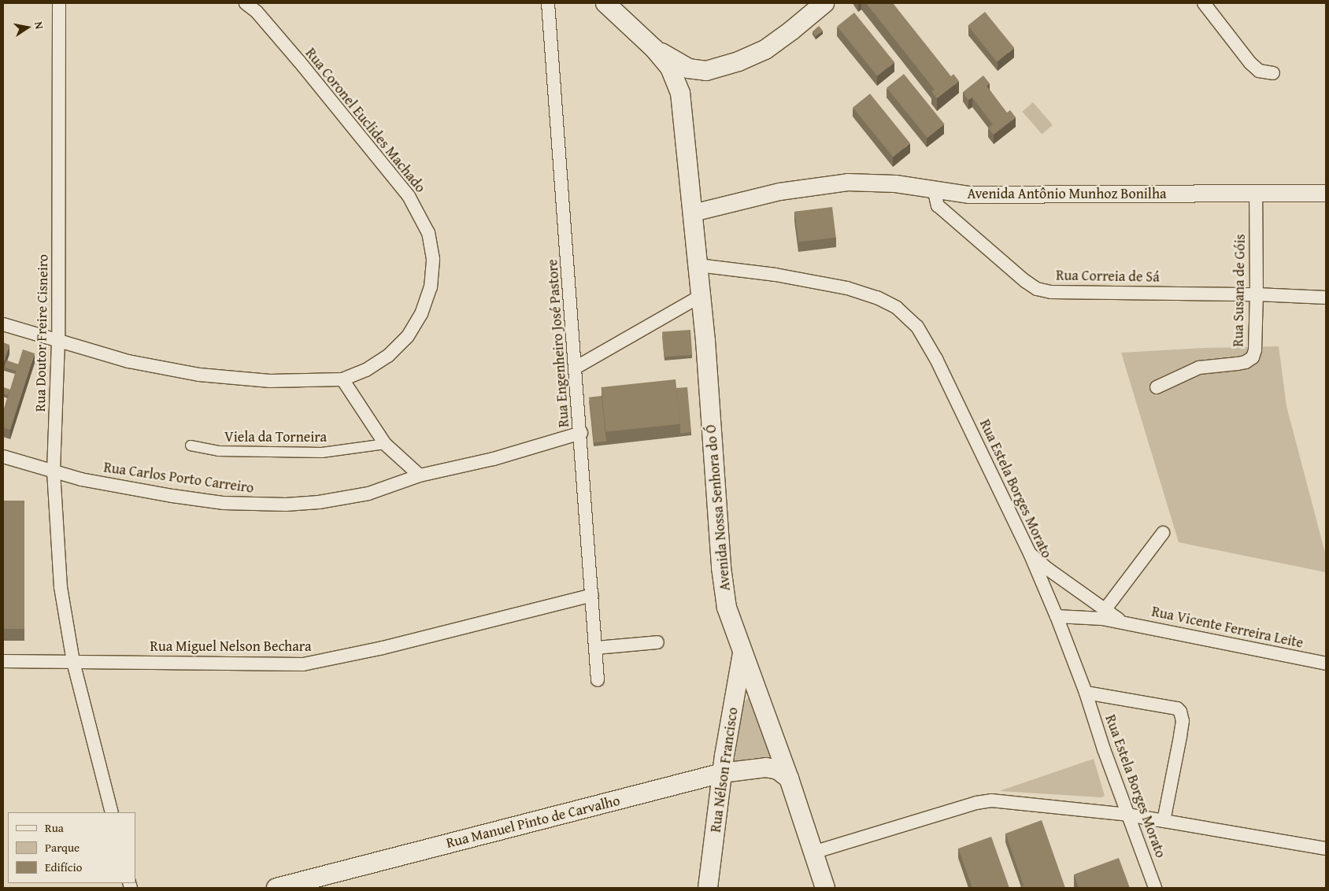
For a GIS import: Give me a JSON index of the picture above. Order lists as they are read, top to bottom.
{
  "streets": {
    "main road": ["Avenida Nossa Senhora do Ó", "Rua Nélson Francisco", "Rua Manuel Pinto de Carvalho"],
    "street": [
      "Rua Coronel Euclides Machado",
      "Avenida Antônio Munhoz Bonilha",
      "Rua Correia de Sá",
      "Rua Susana de Góis",
      "Rua Doutor Freire Cisneiro",
      "Rua Engenheiro José Pastore",
      "Viela da Torneira",
      "Rua Carlos Porto Carreiro",
      "Rua Estela Borges Morato",
      "Rua Vicente Ferreira Leite",
      "Rua Miguel Nelson Bechara"
    ]
  },
  "crossings": [
    ["Rua Coronel Euclides Machado", "Rua Doutor Freire Cisneiro"],
    ["Avenida Antônio Munhoz Bonilha", "Rua Correia de Sá"],
    ["Avenida Antônio Munhoz Bonilha", "Rua Susana de Góis"],
    ["Avenida Antônio Munhoz Bonilha", "Avenida Nossa Senhora do Ó"],
    ["Rua Correia de Sá", "Rua Susana de Góis"],
    ["Rua Doutor Freire Cisneiro", "Rua Carlos Porto Carreiro"],
    ["Rua Doutor Freire Cisneiro", "Rua Miguel Nelson Bechara"],
    ["Rua Engenheiro José Pastore", "Rua Carlos Porto Carreiro"],
    ["Rua Engenheiro José Pastore", "Rua Miguel Nelson Bechara"],
    ["Rua Estela Borges Morato", "Avenida Nossa Senhora do Ó"],
    ["Rua Estela Borges Morato", "Rua Vicente Ferreira Leite"],
    ["Avenida Nossa Senhora do Ó", "Rua Nélson Francisco"],
    ["Avenida Nossa Senhora do Ó", "Rua Manuel Pinto de Carvalho"],
    ["Rua Nélson Francisco", "Rua Manuel Pinto de Carvalho"]
  ],
  "legend": ["Rua", "Parque", "Edifício"],
  "north": "right"
}
